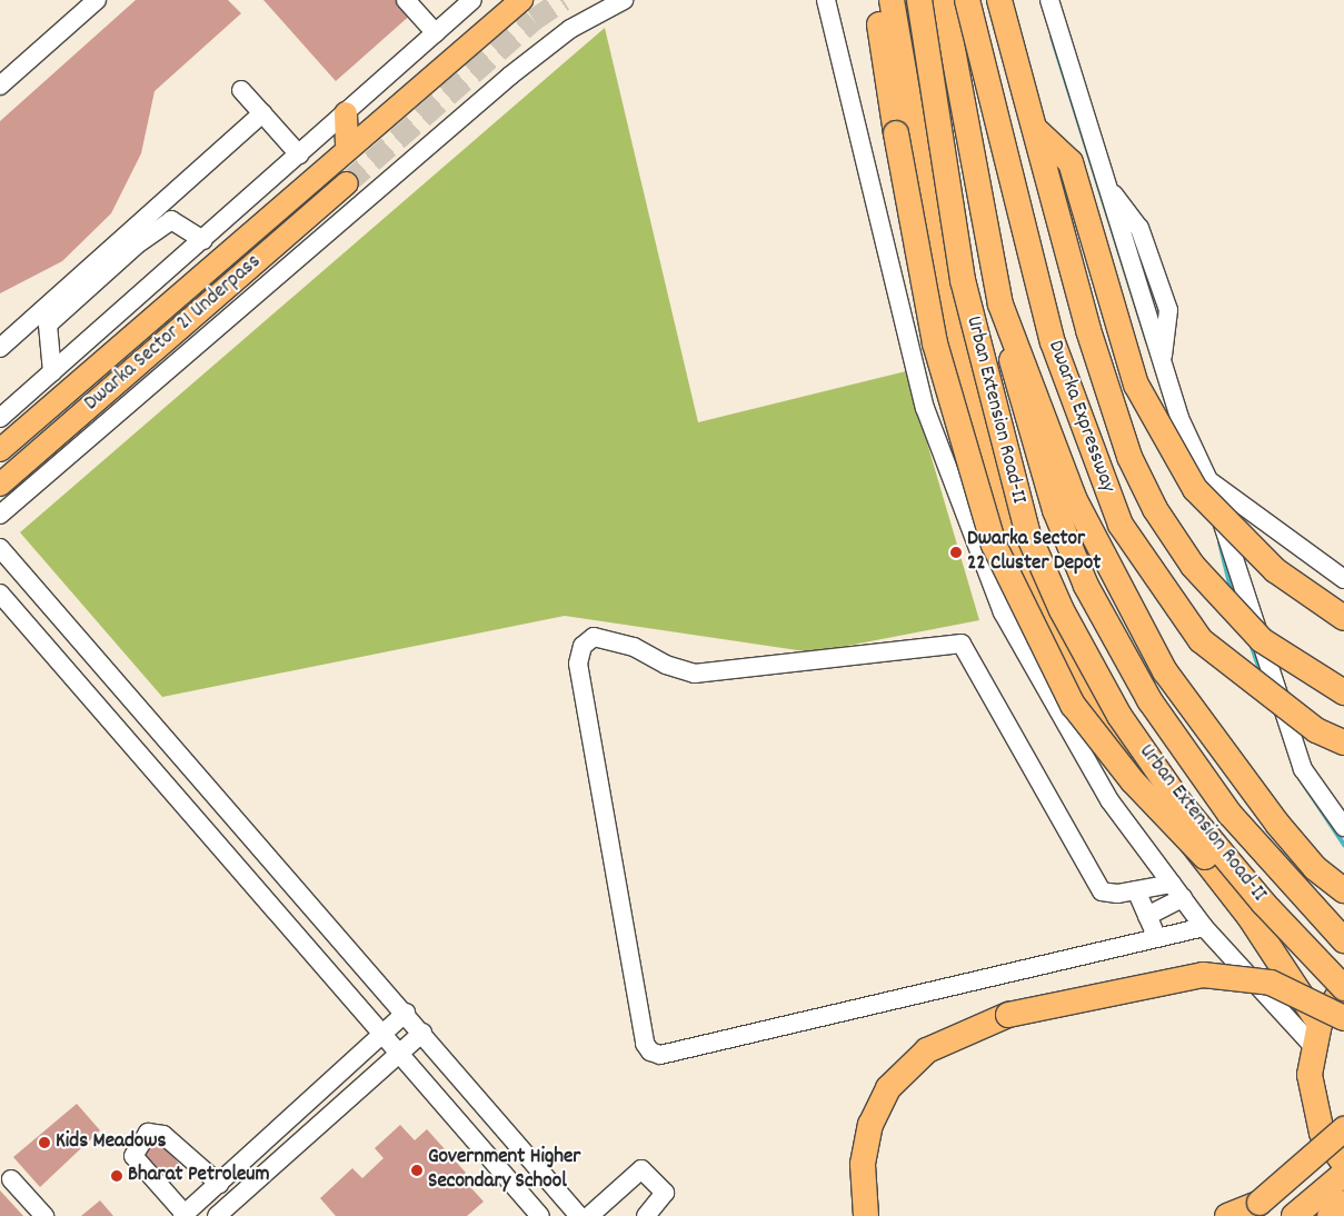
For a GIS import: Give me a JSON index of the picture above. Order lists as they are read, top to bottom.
{
  "streets": {
    "highway": ["Urban Extension Road-II", "Dwarka Expressway"],
    "main road": ["Dwarka Sector 21 Underpass"]
  },
  "places": [
    "Dwarka Sector 22 Cluster Depot",
    "Kids Meadows",
    "Government Higher Secondary School",
    "Bharat Petroleum"
  ]
}
